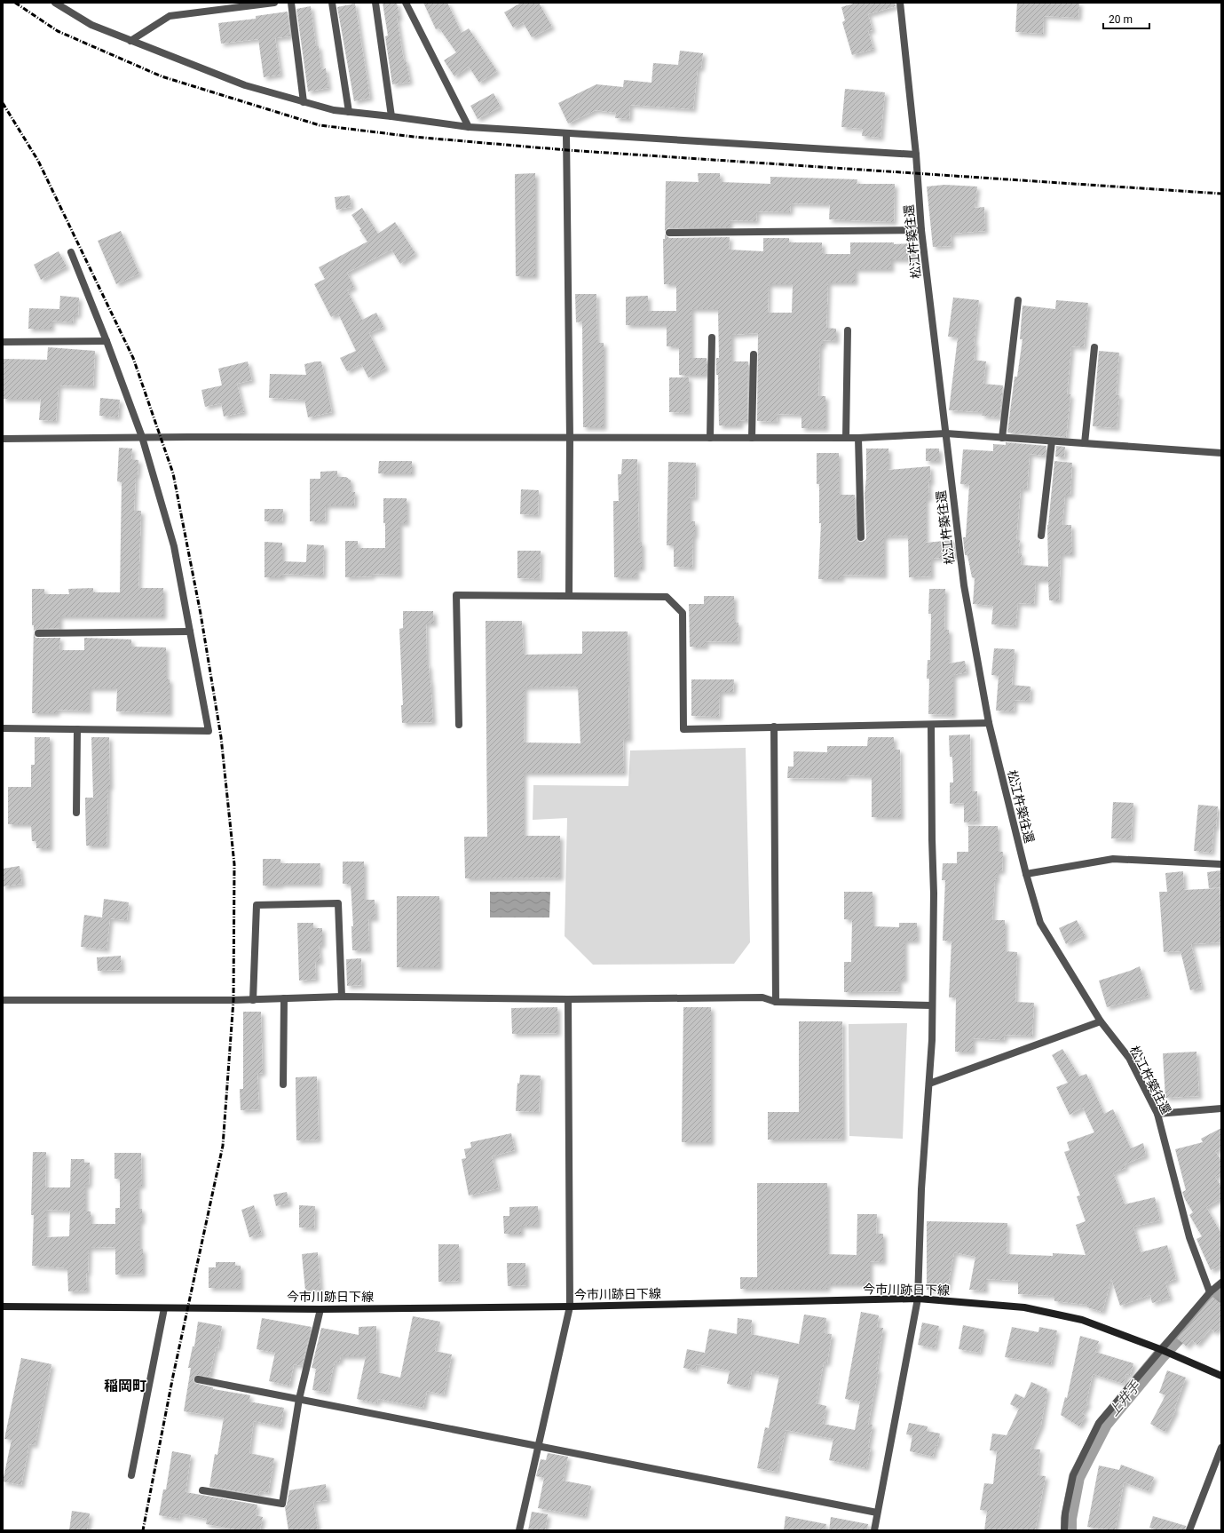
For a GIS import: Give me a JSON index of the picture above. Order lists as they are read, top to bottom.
{
  "streets": {
    "street": ["松江杵築往還", "今市川跡日下線"]
  },
  "districts": ["稲岡町"],
  "water": ["上井手"],
  "scale_bar": "20 m"
}
